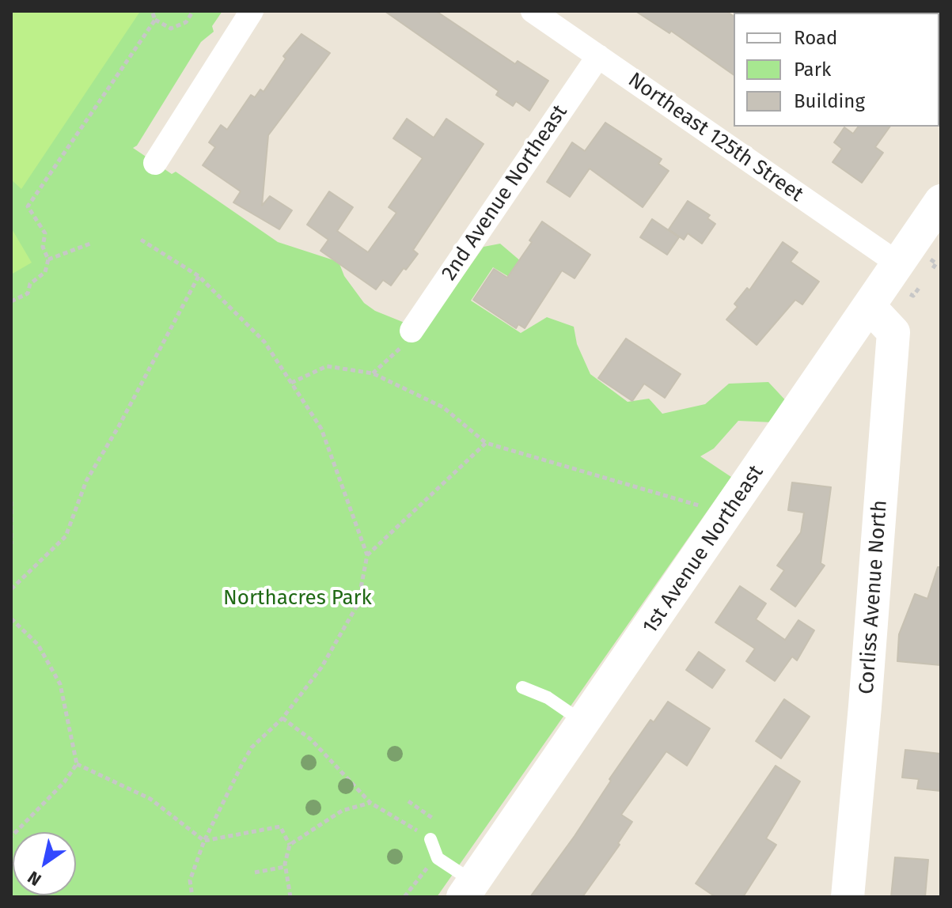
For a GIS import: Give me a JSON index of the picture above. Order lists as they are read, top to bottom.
{
  "streets": {
    "street": [
      "Northeast 125th Street",
      "2nd Avenue Northeast",
      "1st Avenue Northeast",
      "Corliss Avenue North"
    ]
  },
  "crossings": [
    ["Northeast 125th Street", "2nd Avenue Northeast"],
    ["Northeast 125th Street", "1st Avenue Northeast"],
    ["1st Avenue Northeast", "Corliss Avenue North"]
  ],
  "parks": ["Northacres Park"],
  "legend": ["Road", "Park", "Building"],
  "north": "bottom left"
}
